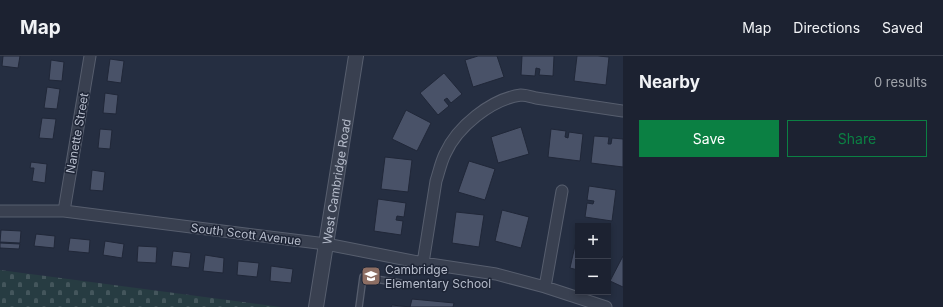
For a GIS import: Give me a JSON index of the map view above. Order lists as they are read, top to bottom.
{
  "streets": {
    "street": ["Nanette Street", "West Cambridge Road", "South Scott Avenue"]
  },
  "crossings": [
    ["Nanette Street", "South Scott Avenue"],
    ["West Cambridge Road", "South Scott Avenue"]
  ],
  "places": {
    "school or university": ["Cambridge Elementary School"]
  },
  "page": {
    "header": "Map",
    "nav": ["Map", "Directions", "Saved"],
    "heading": ["Nearby", "0 results"],
    "buttons": ["Save", "Share"],
    "map_buttons": ["+", "−"]
  }
}
